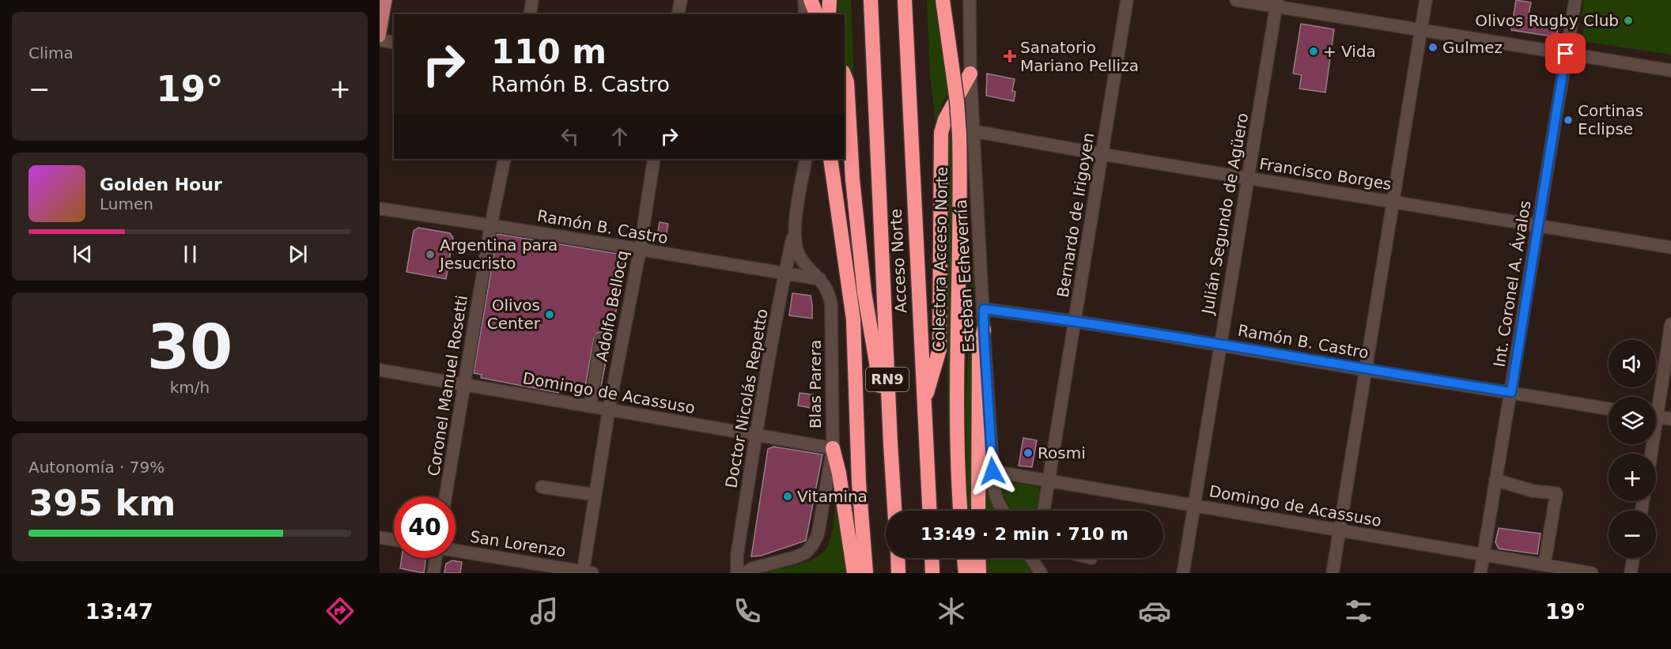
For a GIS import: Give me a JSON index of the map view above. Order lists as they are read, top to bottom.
{
  "streets": {
    "highway": ["Colectora Acceso Norte", "Acceso Norte", "RN9"],
    "street": [
      "Francisco Borges",
      "Julián Segundo de Agüero",
      "Bernardo de Irigoyen",
      "Ramón B. Castro",
      "Esteban Echeverría",
      "Int. Coronel A. Ávalos",
      "Adolfo Bellocq",
      "Blas Parera",
      "Coronel Manuel Rosetti",
      "Domingo de Acassuso",
      "Doctor Nicolás Repetto",
      "San Lorenzo"
    ]
  },
  "crossings": [
    ["Francisco Borges", "Julián Segundo de Agüero"],
    ["Francisco Borges", "Bernardo de Irigoyen"],
    ["Francisco Borges", "Esteban Echeverría"],
    ["Francisco Borges", "Int. Coronel A. Ávalos"],
    ["Julián Segundo de Agüero", "Ramón B. Castro"],
    ["Julián Segundo de Agüero", "Domingo de Acassuso"],
    ["Bernardo de Irigoyen", "Ramón B. Castro"],
    ["Bernardo de Irigoyen", "Domingo de Acassuso"],
    ["Ramón B. Castro", "Esteban Echeverría"],
    ["Ramón B. Castro", "Int. Coronel A. Ávalos"],
    ["Ramón B. Castro", "Adolfo Bellocq"],
    ["Ramón B. Castro", "Blas Parera"],
    ["Ramón B. Castro", "Coronel Manuel Rosetti"],
    ["Ramón B. Castro", "Doctor Nicolás Repetto"],
    ["Esteban Echeverría", "Domingo de Acassuso"],
    ["Int. Coronel A. Ávalos", "Domingo de Acassuso"],
    ["Adolfo Bellocq", "Domingo de Acassuso"],
    ["Adolfo Bellocq", "San Lorenzo"],
    ["Blas Parera", "Domingo de Acassuso"],
    ["Blas Parera", "Doctor Nicolás Repetto"],
    ["Coronel Manuel Rosetti", "Domingo de Acassuso"],
    ["Domingo de Acassuso", "Doctor Nicolás Repetto"]
  ],
  "places": {
    "other": [
      "Olivos Rugby Club",
      "Gulmez",
      "+ Vida",
      "Cortinas Eclipse",
      "Argentina para Jesucristo",
      "Olivos Center",
      "Rosmi",
      "Vitamina"
    ],
    "health": ["Sanatorio Mariano Pelliza"]
  },
  "page": {
    "tile": [
      "Clima",
      ["30", "km/h"],
      ["Autonomía · 79%", "395 km"]
    ],
    "turn": ["110 m", "Ramón B. Castro"],
    "heat": ["−", "19°", "+"],
    "song": ["Golden Hour", "Lumen"],
    "map_buttons": ["+", "−"],
    "limit": "40",
    "trip": "13:49 · 2 min · 710 m",
    "tabs": ["13:47", "19°"]
  }
}
